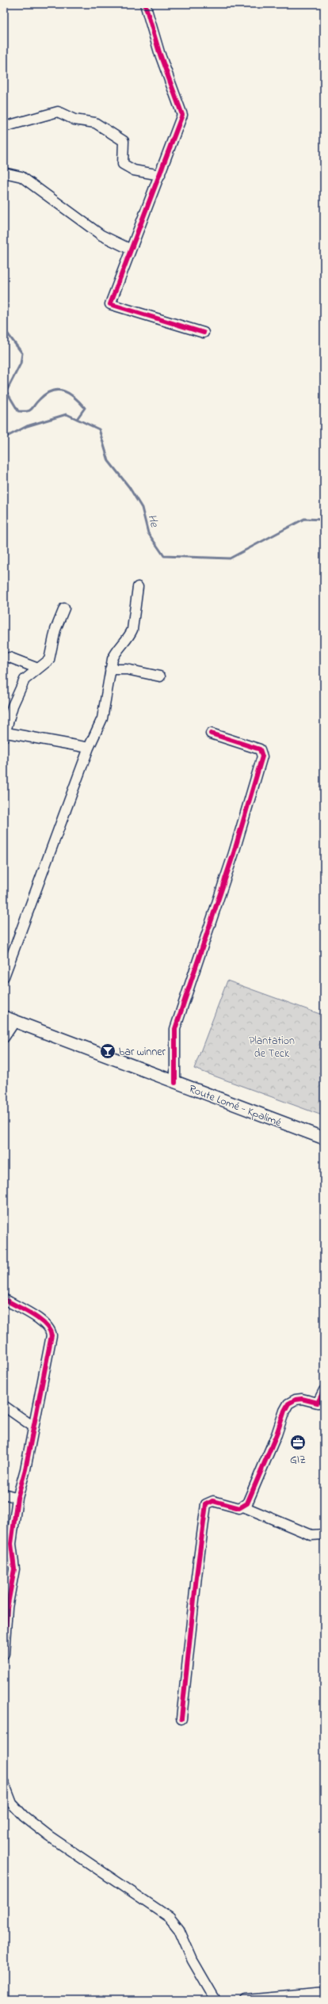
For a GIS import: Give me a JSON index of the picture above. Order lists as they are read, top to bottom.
{
  "streets": {
    "main road": ["Route Lomé - Kpalimé"]
  },
  "water": ["He"],
  "parks": ["Plantation de Teck"],
  "places": {
    "bar": ["bar winner"],
    "office": ["GIZ"]
  }
}
